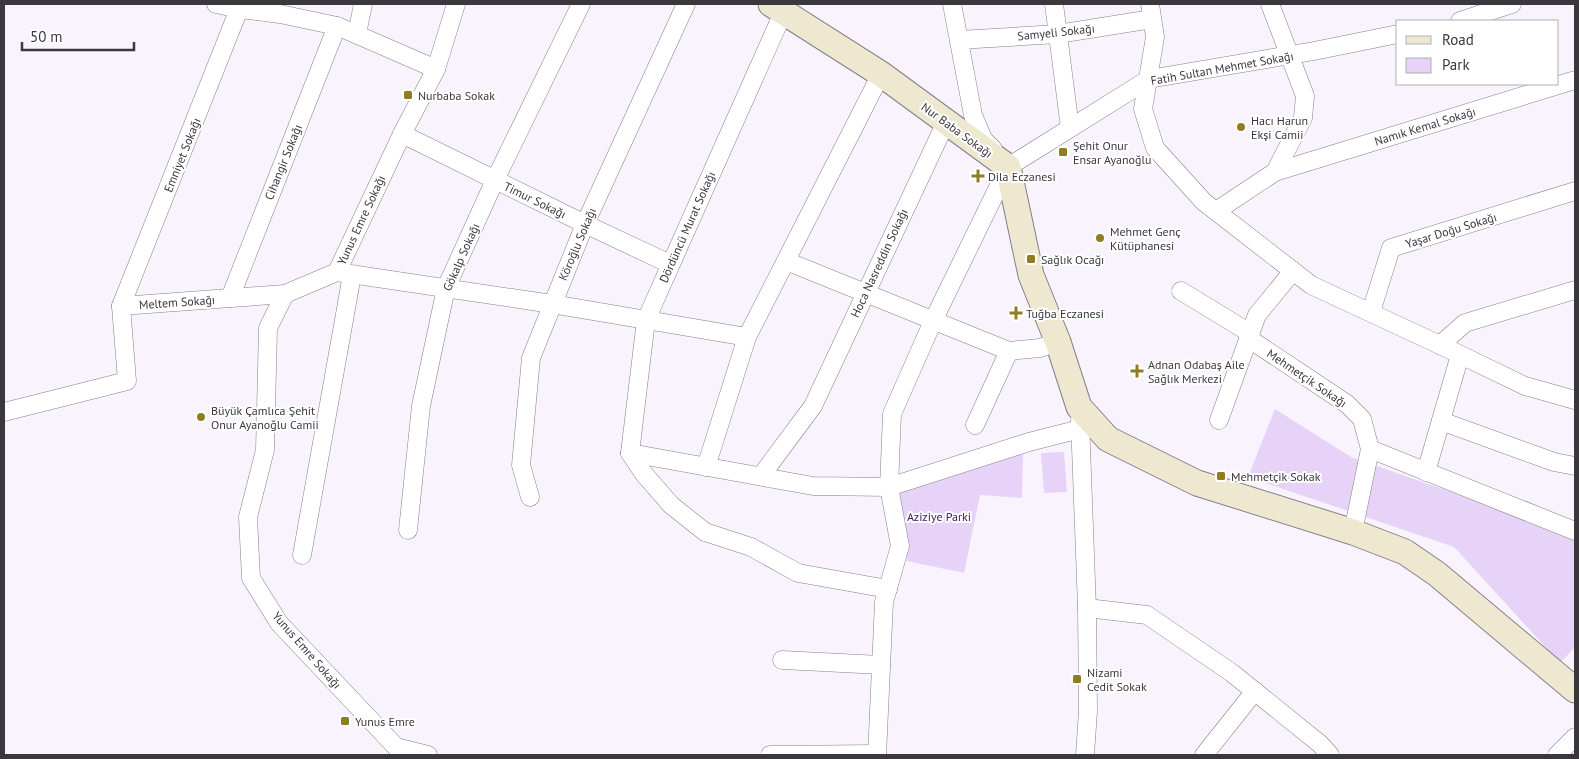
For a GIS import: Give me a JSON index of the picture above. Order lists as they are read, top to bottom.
{
  "streets": {
    "main road": ["Nur Baba Sokağı"],
    "street": [
      "Samyeli Sokağı",
      "Fatih Sultan Mehmet Sokağı",
      "Namık Kemal Sokağı",
      "Emniyet Sokağı",
      "Cihangir Sokağı",
      "Timur Sokağı",
      "Yunus Emre Sokağı",
      "Dördüncü Murat Sokağı",
      "Yaşar Doğu Sokağı",
      "Köroğlu Sokağı",
      "Gökalp Sokağı",
      "Hoca Nasreddin Sokağı",
      "Meltem Sokağı",
      "Mehmetçik Sokağı"
    ]
  },
  "crossings": [
    ["Fatih Sultan Mehmet Sokağı", "Nur Baba Sokağı"],
    ["Nur Baba Sokağı", "Dördüncü Murat Sokağı"],
    ["Nur Baba Sokağı", "Hoca Nasreddin Sokağı"],
    ["Emniyet Sokağı", "Meltem Sokağı"],
    ["Cihangir Sokağı", "Meltem Sokağı"],
    ["Timur Sokağı", "Yunus Emre Sokağı"],
    ["Timur Sokağı", "Dördüncü Murat Sokağı"],
    ["Timur Sokağı", "Köroğlu Sokağı"],
    ["Timur Sokağı", "Gökalp Sokağı"],
    ["Yunus Emre Sokağı", "Meltem Sokağı"]
  ],
  "parks": ["Aziziye Parki"],
  "places": {
    "transit": [
      "Nurbaba Sokak",
      "Şehit Onur Ensar Ayanoğlu",
      "Sağlık Ocağı",
      "Mehmetçik Sokak",
      "Nizami Cedit Sokak",
      "Yunus Emre"
    ],
    "other": ["Hacı Harun Ekşi Camii", "Mehmet Genç Kütüphanesi", "Büyük Çamlıca Şehit Onur Ayanoğlu Camii"],
    "health": ["Dila Eczanesi", "Tuğba Eczanesi", "Adnan Odabaş Aile Sağlık Merkezi"]
  },
  "legend": ["Road", "Park"],
  "scale_bar": "50 m"
}
